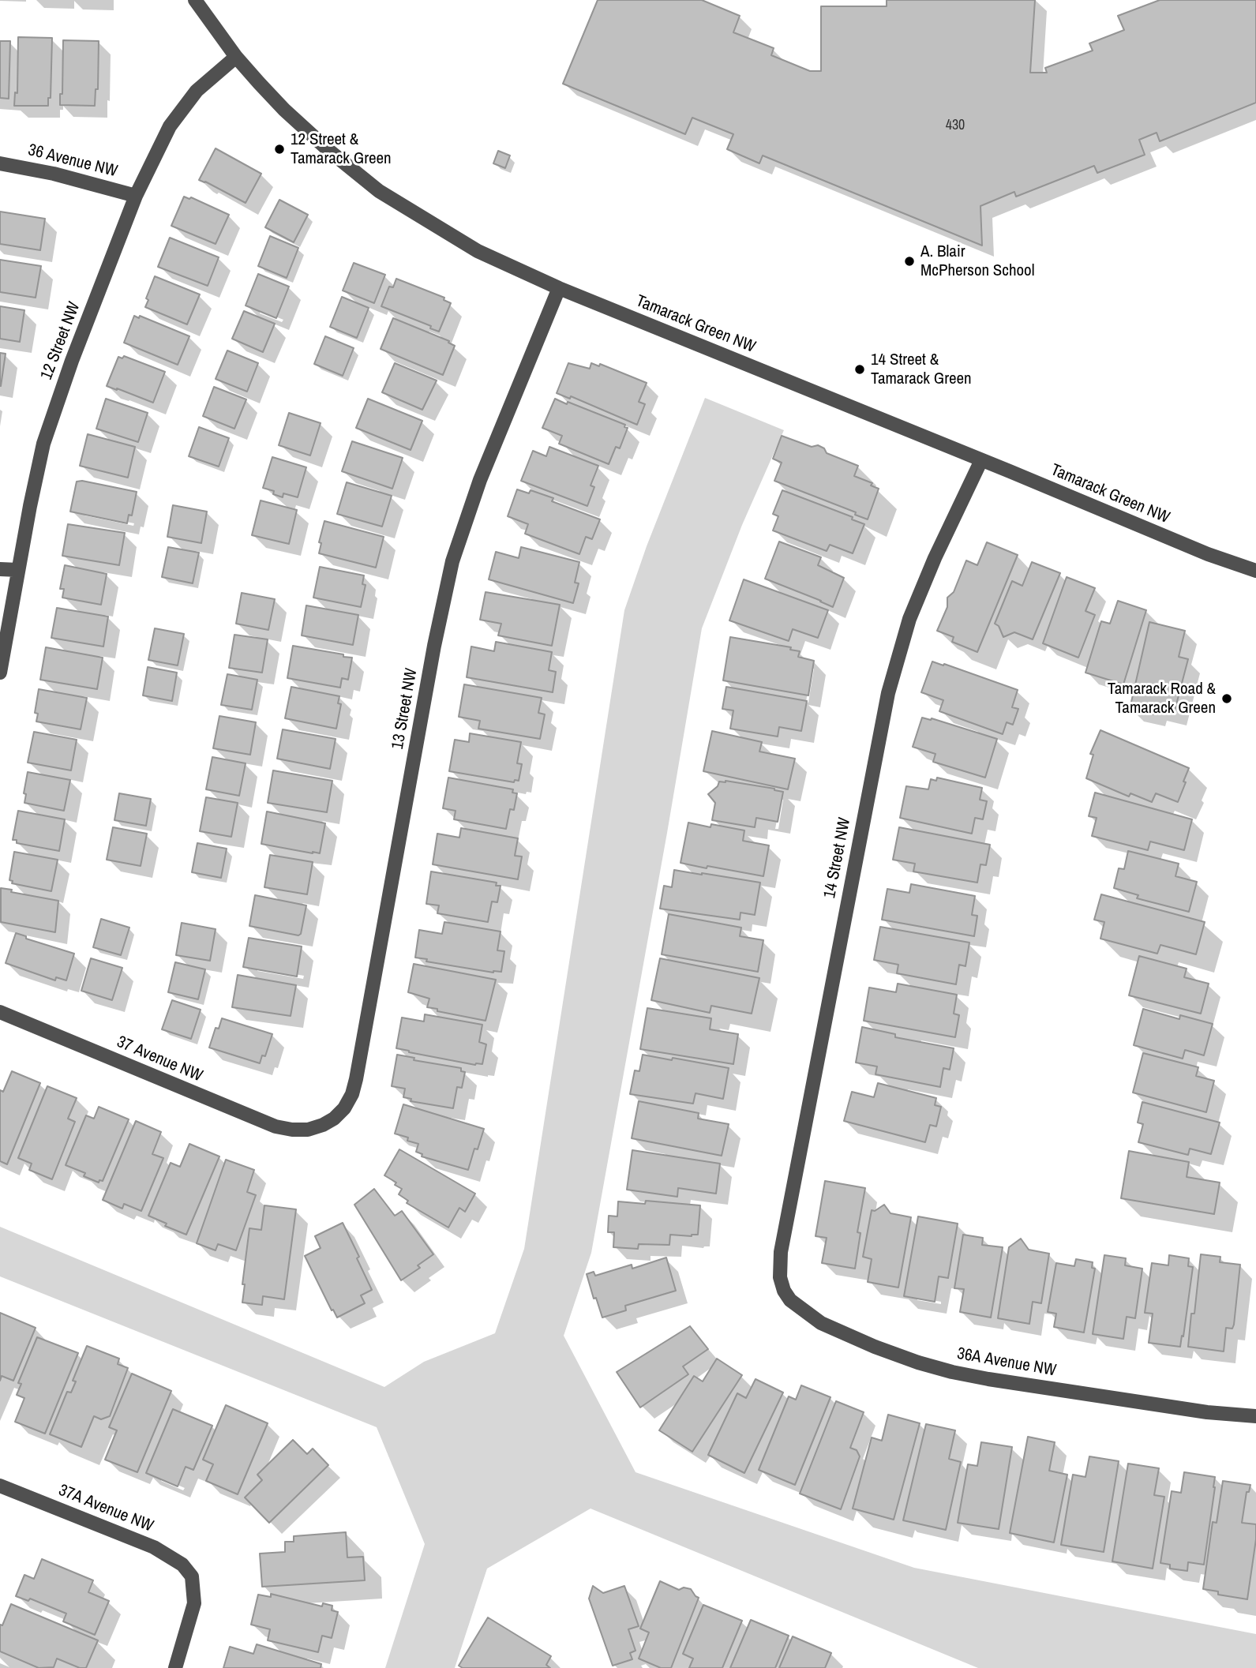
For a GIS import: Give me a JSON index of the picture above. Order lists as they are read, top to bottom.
{
  "streets": {
    "street": [
      "36 Avenue NW",
      "Tamarack Green NW",
      "12 Street NW",
      "13 Street NW",
      "14 Street NW",
      "37 Avenue NW",
      "36A Avenue NW",
      "37A Avenue NW"
    ]
  },
  "crossings": [
    ["36 Avenue NW", "12 Street NW"],
    ["Tamarack Green NW", "12 Street NW"],
    ["Tamarack Green NW", "13 Street NW"],
    ["Tamarack Green NW", "14 Street NW"],
    ["13 Street NW", "37 Avenue NW"],
    ["14 Street NW", "36A Avenue NW"]
  ],
  "places": [
    "12 Street & Tamarack Green",
    "A. Blair McPherson School",
    "14 Street & Tamarack Green",
    "Tamarack Road & Tamarack Green"
  ],
  "house_numbers": ["430"]
}
